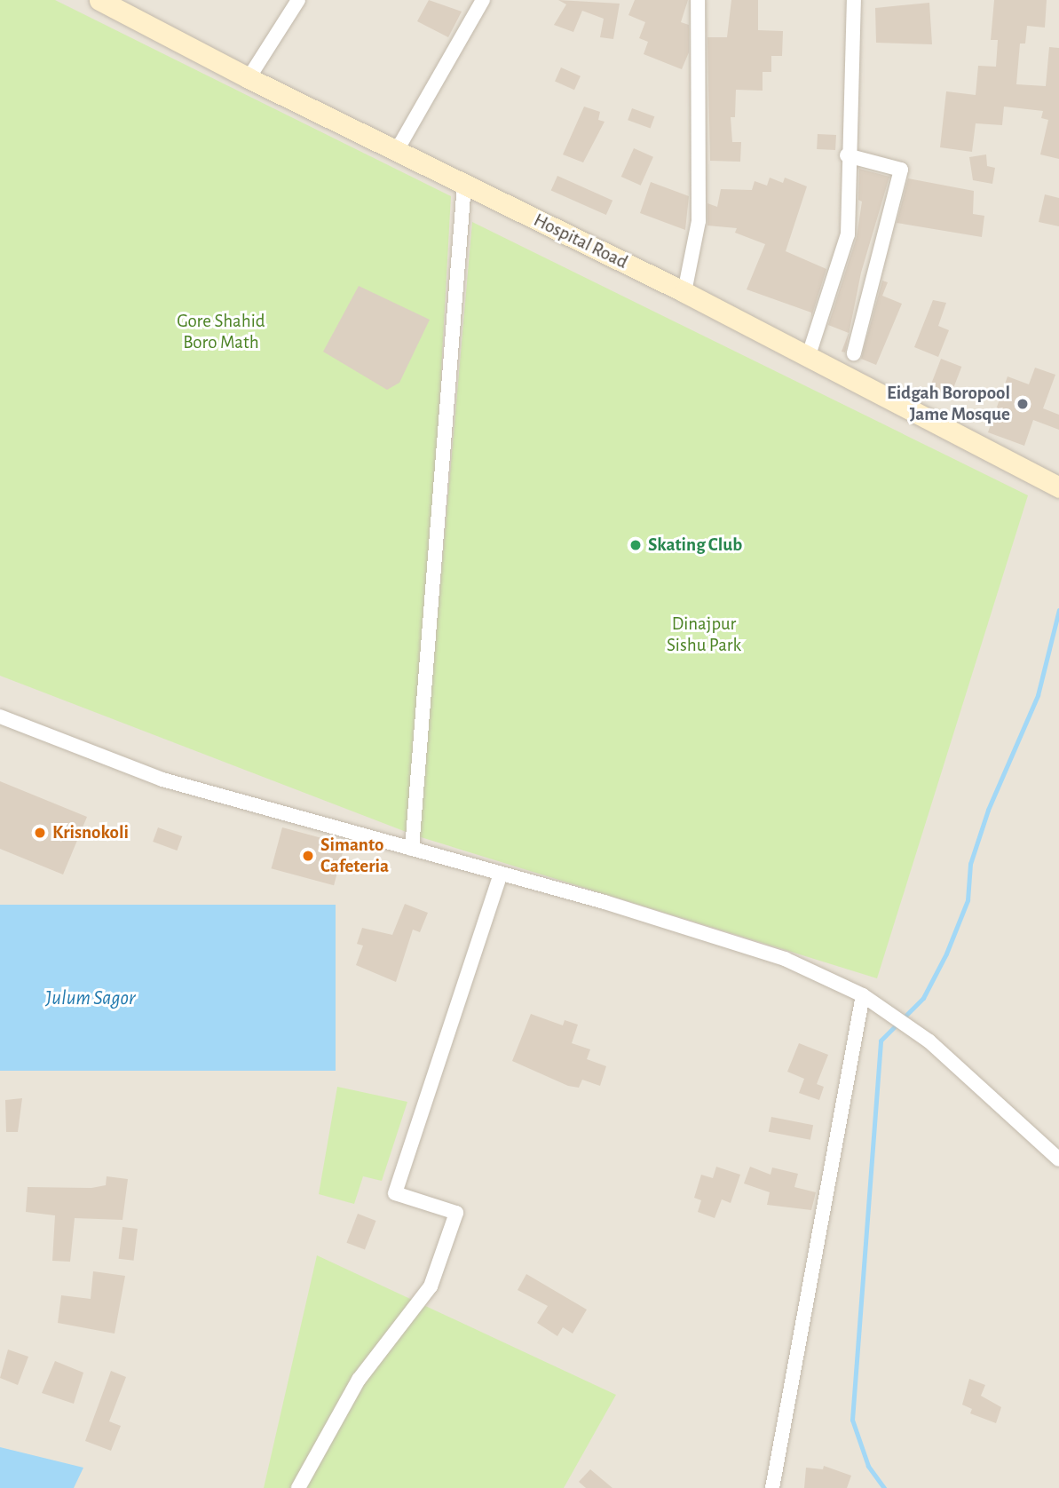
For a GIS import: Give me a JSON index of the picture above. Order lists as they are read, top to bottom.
{
  "streets": {
    "main road": ["Hospital Road"]
  },
  "water": ["Julum Sagor"],
  "parks": ["Gore Shahid Boro Math", "Dinajpur Sishu Park"],
  "places": [
    "Eidgah Boropool Jame Mosque",
    "Skating Club",
    "Krisnokoli",
    "Simanto Cafeteria"
  ]
}
